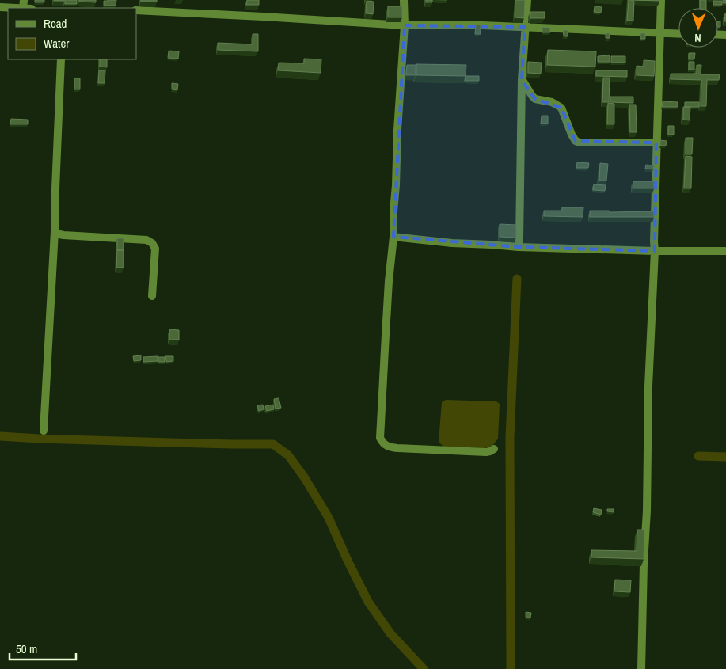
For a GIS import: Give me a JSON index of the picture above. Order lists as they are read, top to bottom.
{
  "legend": ["Road", "Water"],
  "scale_bar": "50 m",
  "north": "bottom"
}
